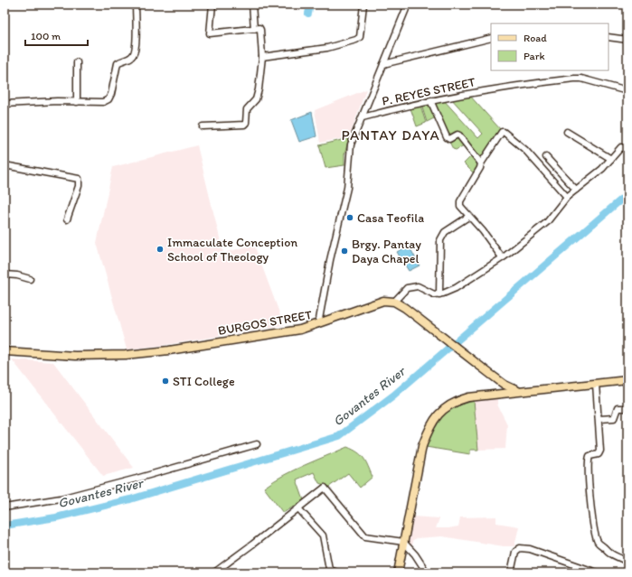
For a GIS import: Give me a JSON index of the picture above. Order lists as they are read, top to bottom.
{
  "streets": {
    "main road": ["BURGOS STREET"],
    "street": ["P. REYES STREET"]
  },
  "districts": ["PANTAY DAYA"],
  "water": ["Govantes River"],
  "places": [
    "Casa Teofila",
    "Immaculate Conception School of Theology",
    "Brgy. Pantay Daya Chapel",
    "STI College"
  ],
  "legend": ["Road", "Park"],
  "scale_bar": "100 m"
}
